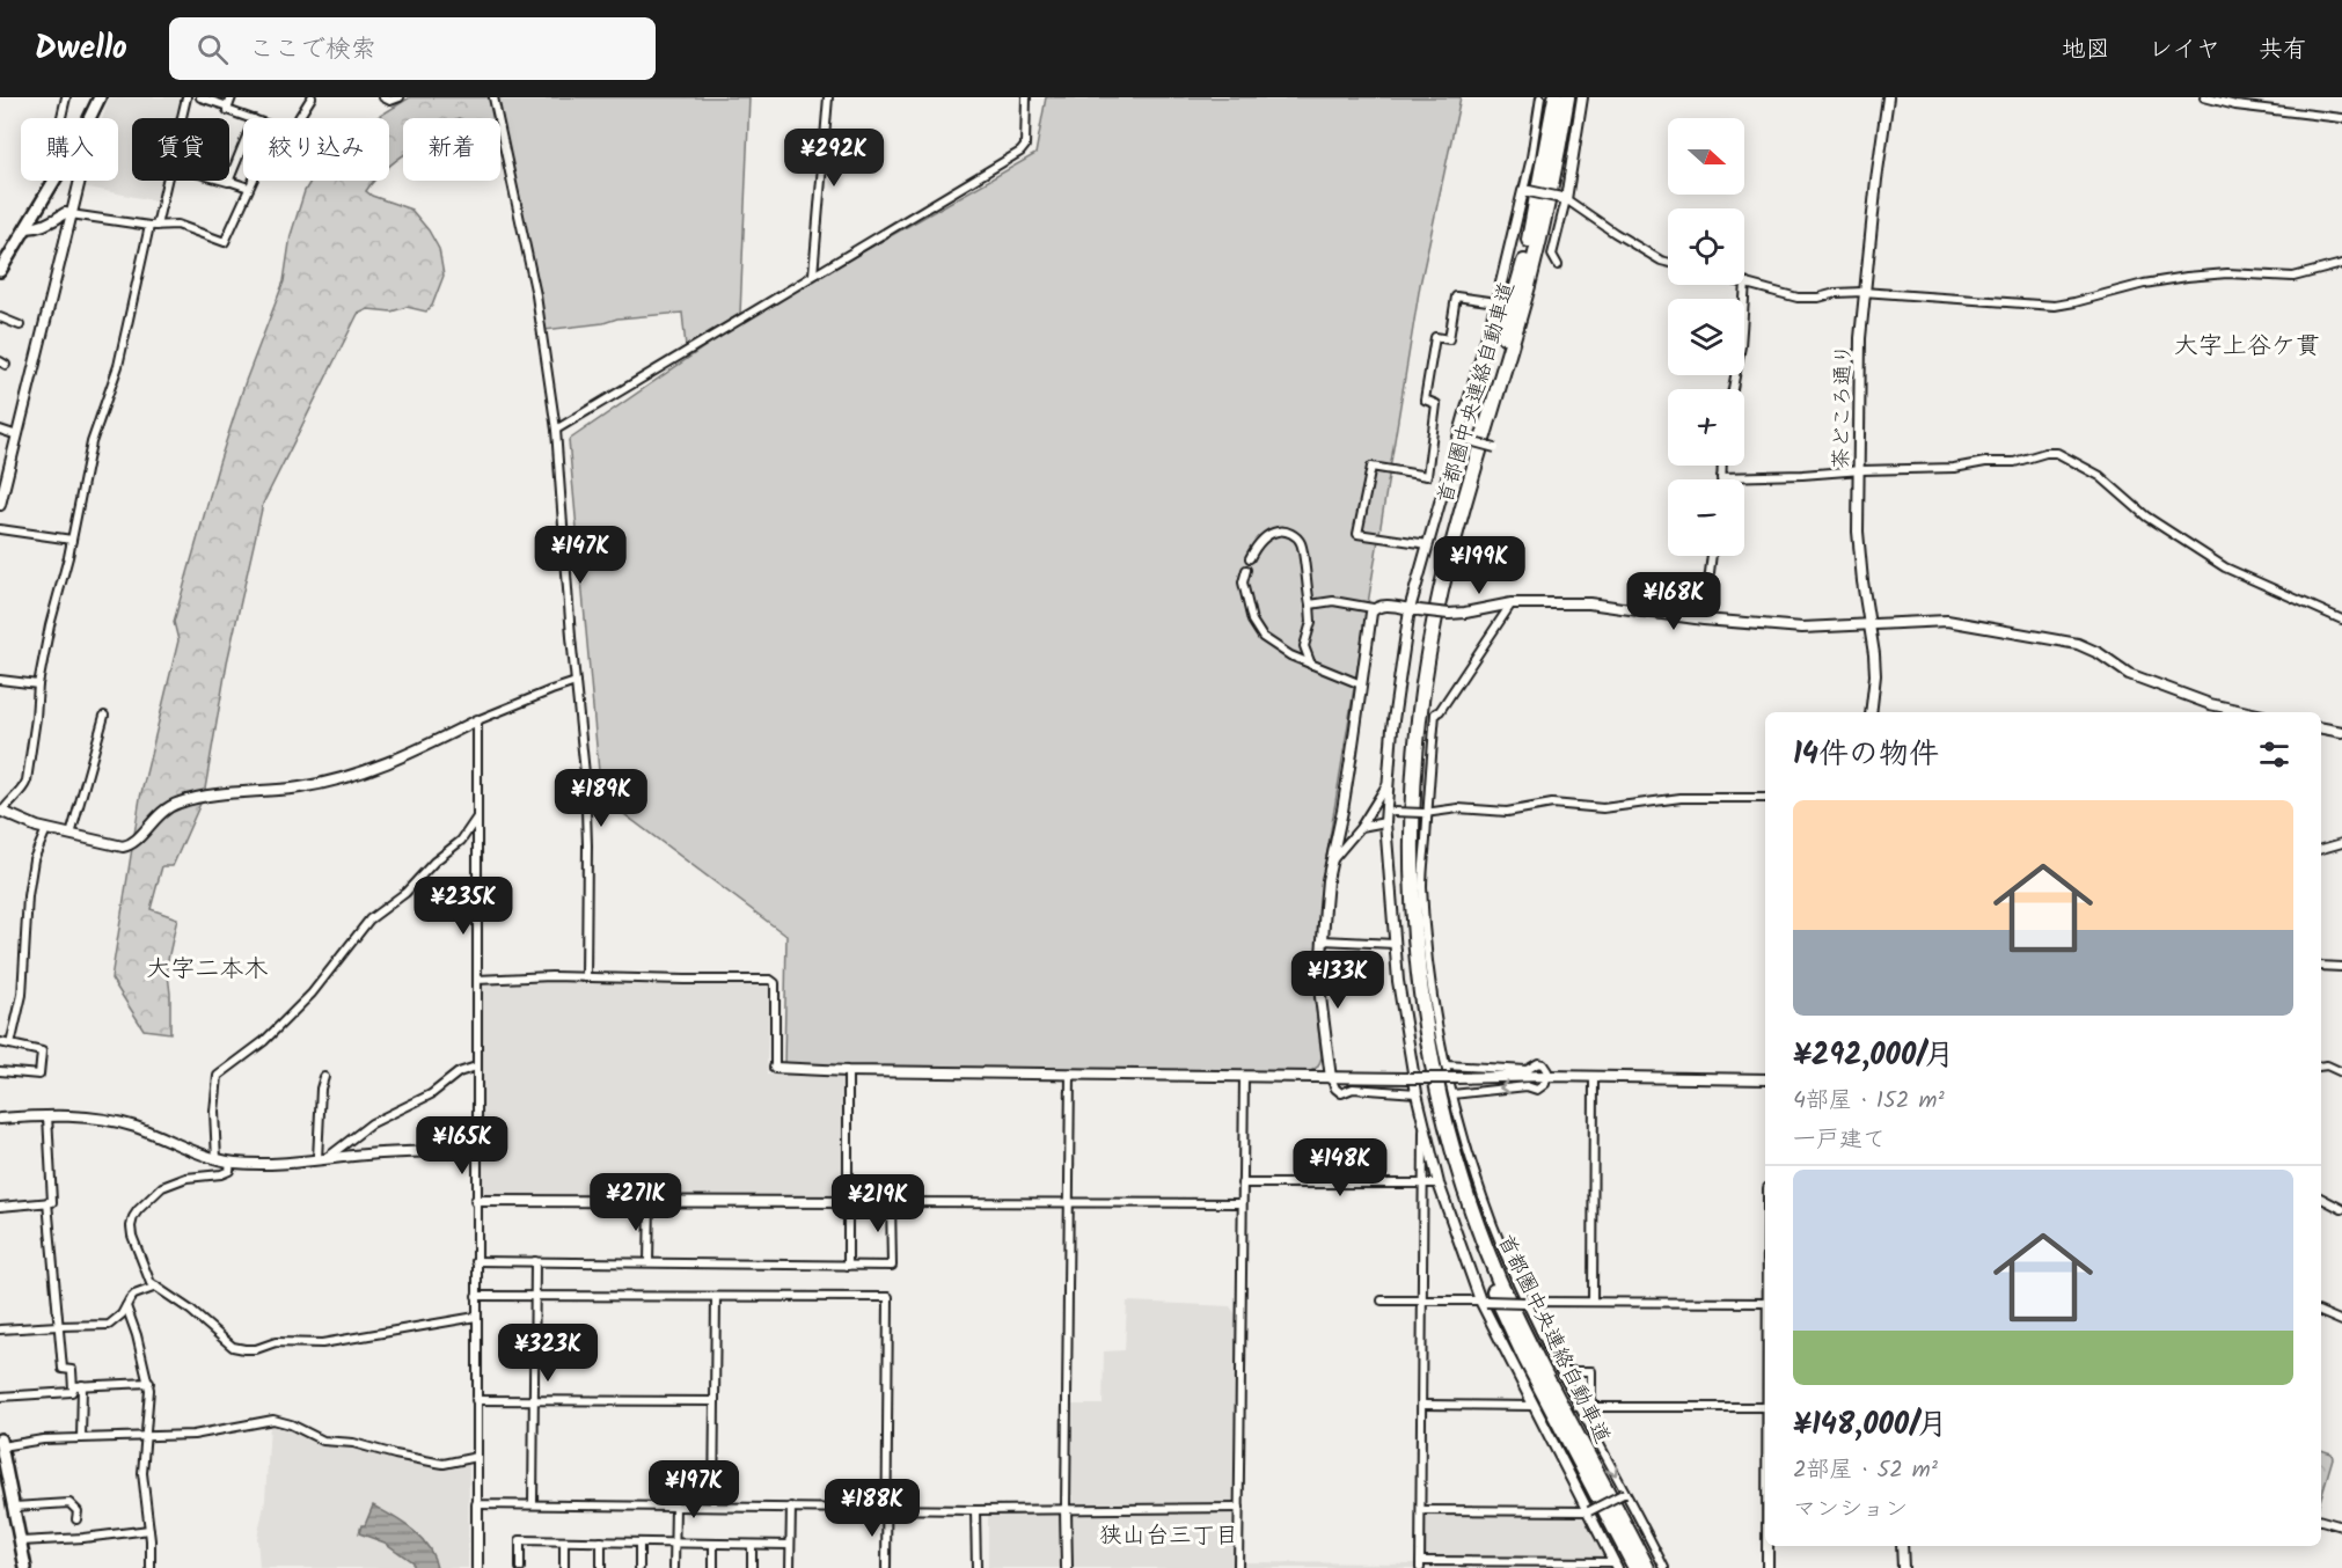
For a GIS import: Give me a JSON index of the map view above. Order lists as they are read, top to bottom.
{
  "streets": {
    "highway": ["首都圏中央連絡自動車道"],
    "street": ["茶どころ通り"]
  },
  "districts": ["大字上谷ケ貫", "大字二本木", "狭山台三丁目"],
  "north": "right",
  "page": {
    "header": "Dwello",
    "search": "ここで検索",
    "nav": ["地図", "レイヤ", "共有"],
    "map_buttons": ["+", "−"],
    "chip": [
      "購入",
      "賃貸",
      "絞り込み",
      "新着"
    ],
    "price": [
      "¥292K",
      "¥147K",
      "¥199K",
      "¥168K",
      "¥189K",
      "¥235K",
      "¥133K",
      "¥165K",
      "¥148K",
      "¥271K",
      "¥219K",
      "¥323K",
      "¥197K",
      "¥188K"
    ],
    "heading": "14件の物件",
    "list": [
      {
        "name": "¥292,000/月",
        "note": "4部屋 · 152 m² · 一戸建て"
      },
      {
        "name": "¥148,000/月",
        "note": "2部屋 · 52 m² · マンション"
      }
    ]
  }
}
